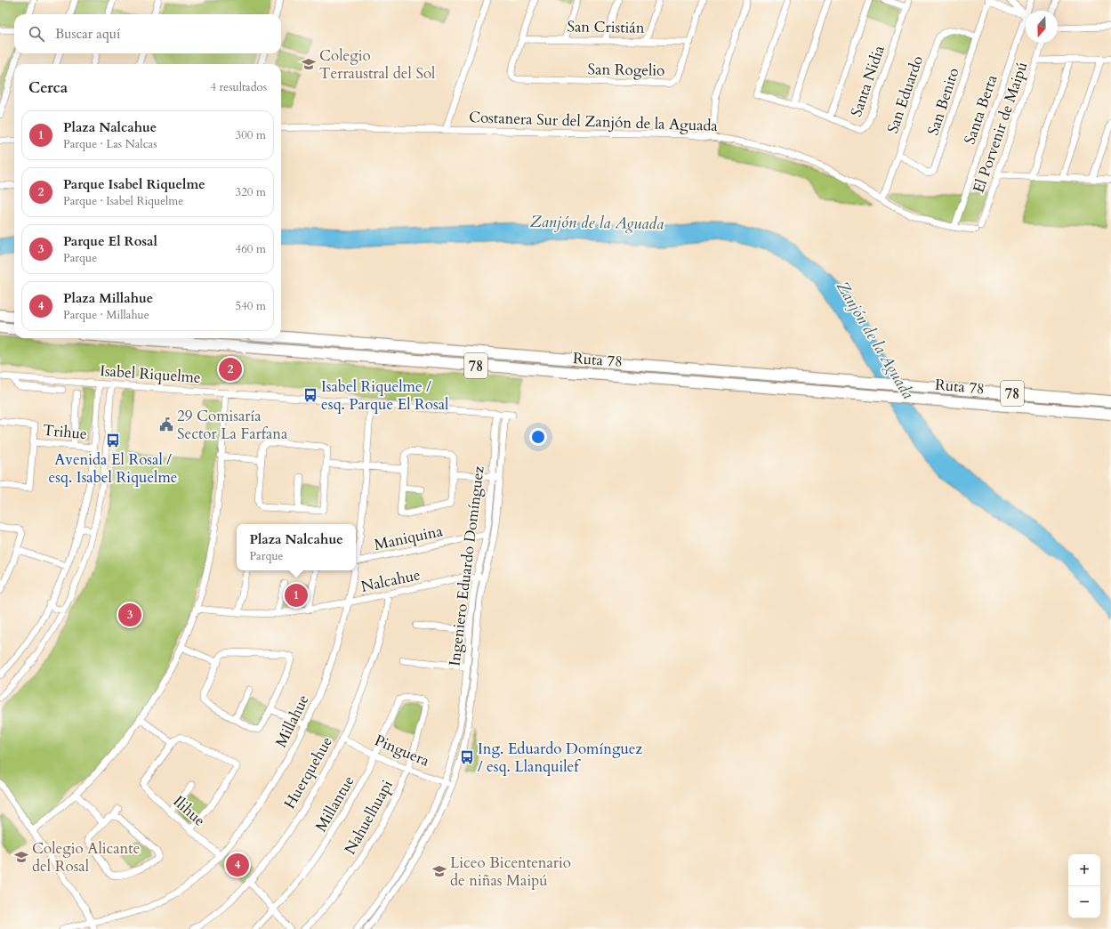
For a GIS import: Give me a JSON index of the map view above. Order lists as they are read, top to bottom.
{
  "streets": {
    "highway": ["Ruta 78", "78"],
    "street": [
      "San Cristián",
      "San Rogelio",
      "Santa Nidia",
      "San Eduardo",
      "San Benito",
      "Santa Berta",
      "Costanera Sur del Zanjón de la Aguada",
      "El Porvenir de Maipú",
      "Isabel Riquelme",
      "Trihue",
      "Maniquina",
      "Ingeniero Eduardo Domínguez",
      "Nalcahue",
      "Millahue",
      "Pinguera",
      "Huerquehue",
      "Millantue",
      "Ilihue",
      "Nahuelhuapi"
    ]
  },
  "crossings": [
    ["San Cristián", "San Rogelio"],
    ["San Eduardo", "San Benito"],
    ["San Eduardo", "Costanera Sur del Zanjón de la Aguada"],
    ["Santa Berta", "Costanera Sur del Zanjón de la Aguada"],
    ["Costanera Sur del Zanjón de la Aguada", "El Porvenir de Maipú"],
    ["Isabel Riquelme", "Ingeniero Eduardo Domínguez"],
    ["Isabel Riquelme", "Millahue"],
    ["Maniquina", "Ingeniero Eduardo Domínguez"],
    ["Maniquina", "Millahue"],
    ["Ingeniero Eduardo Domínguez", "Nalcahue"],
    ["Ingeniero Eduardo Domínguez", "Pinguera"],
    ["Nalcahue", "Millahue"],
    ["Nalcahue", "Huerquehue"],
    ["Millahue", "Ilihue"],
    ["Pinguera", "Huerquehue"],
    ["Pinguera", "Millantue"],
    ["Pinguera", "Nahuelhuapi"],
    ["Millantue", "Nahuelhuapi"]
  ],
  "water": ["Zanjón de la Aguada"],
  "places": {
    "school or university": ["Colegio Terraustral del Sol", "Colegio Alicante del Rosal", "Liceo Bicentenario de niñas Maipú"],
    "bus stop": ["Isabel Riquelme / esq. Parque El Rosal", "Avenida El Rosal / esq. Isabel Riquelme", "Ing. Eduardo Domínguez / esq. Llanquilef"],
    "public building": ["29 Comisaría Sector La Farfana"]
  },
  "north": "bottom",
  "page": {
    "search": "Buscar aquí",
    "heading": ["Cerca", "4 resultados"],
    "list": [
      {
        "mark": "1",
        "name": "Plaza Nalcahue",
        "note": "Parque · Las Nalcas",
        "value": "300 m"
      },
      {
        "mark": "2",
        "name": "Parque Isabel Riquelme",
        "note": "Parque · Isabel Riquelme",
        "value": "320 m"
      },
      {
        "mark": "3",
        "name": "Parque El Rosal",
        "note": "Parque",
        "value": "460 m"
      },
      {
        "mark": "4",
        "name": "Plaza Millahue",
        "note": "Parque · Millahue",
        "value": "540 m"
      }
    ],
    "pins": [
      "2",
      "1",
      "3",
      "4"
    ],
    "popup": ["Plaza Nalcahue", "Parque"],
    "map_buttons": ["+", "−"]
  }
}
